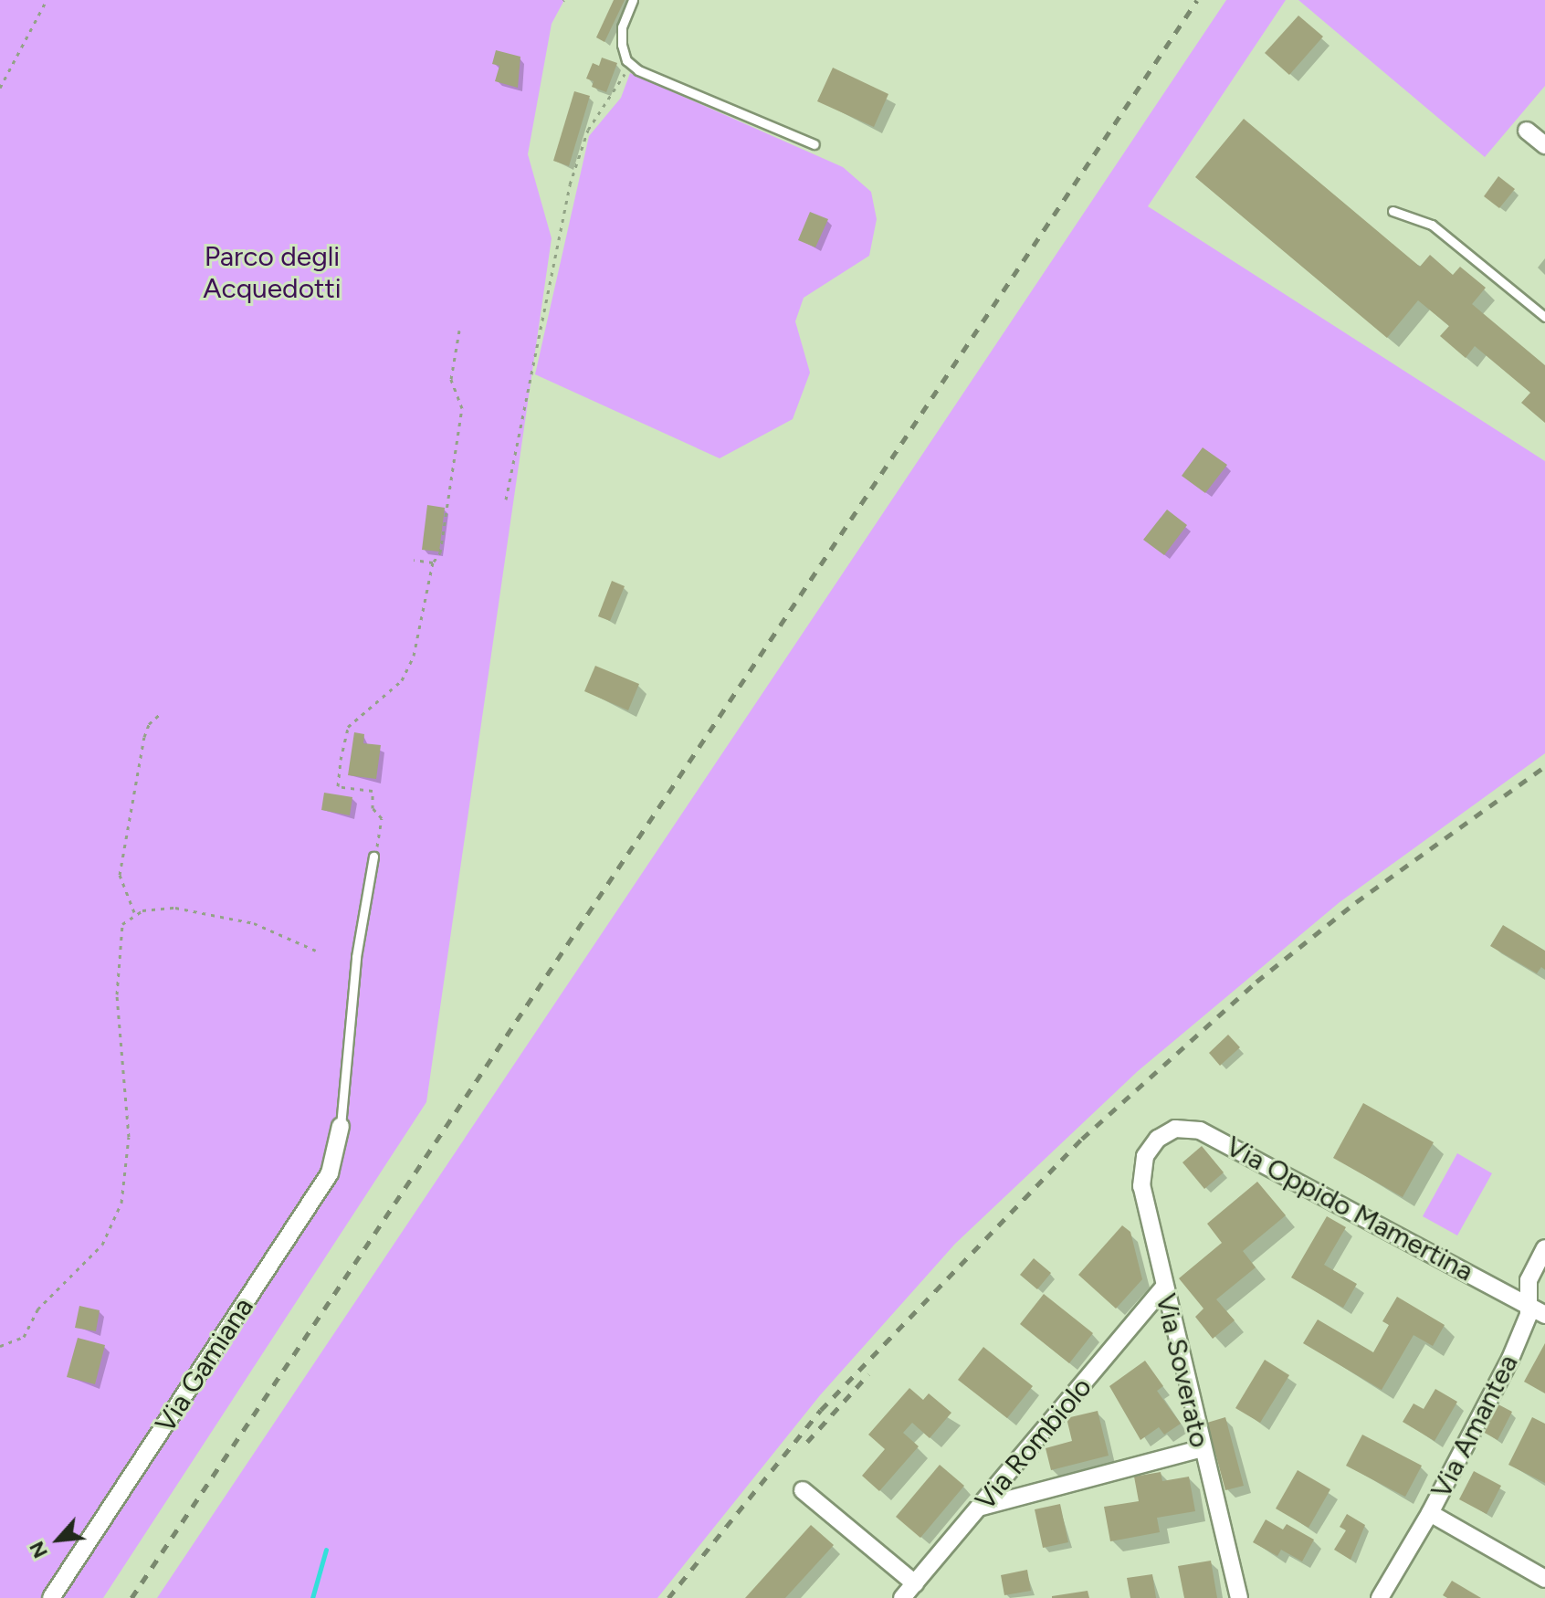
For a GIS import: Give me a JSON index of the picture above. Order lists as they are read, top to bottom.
{
  "streets": {
    "street": [
      "Via Oppido Mamertina",
      "Via Gamiana",
      "Via Soverato",
      "Via Amantea",
      "Via Rombiolo"
    ]
  },
  "crossings": [
    ["Via Oppido Mamertina", "Via Soverato"],
    ["Via Oppido Mamertina", "Via Amantea"],
    ["Via Soverato", "Via Rombiolo"]
  ],
  "parks": ["Parco degli Acquedotti"],
  "north": "bottom left"
}
